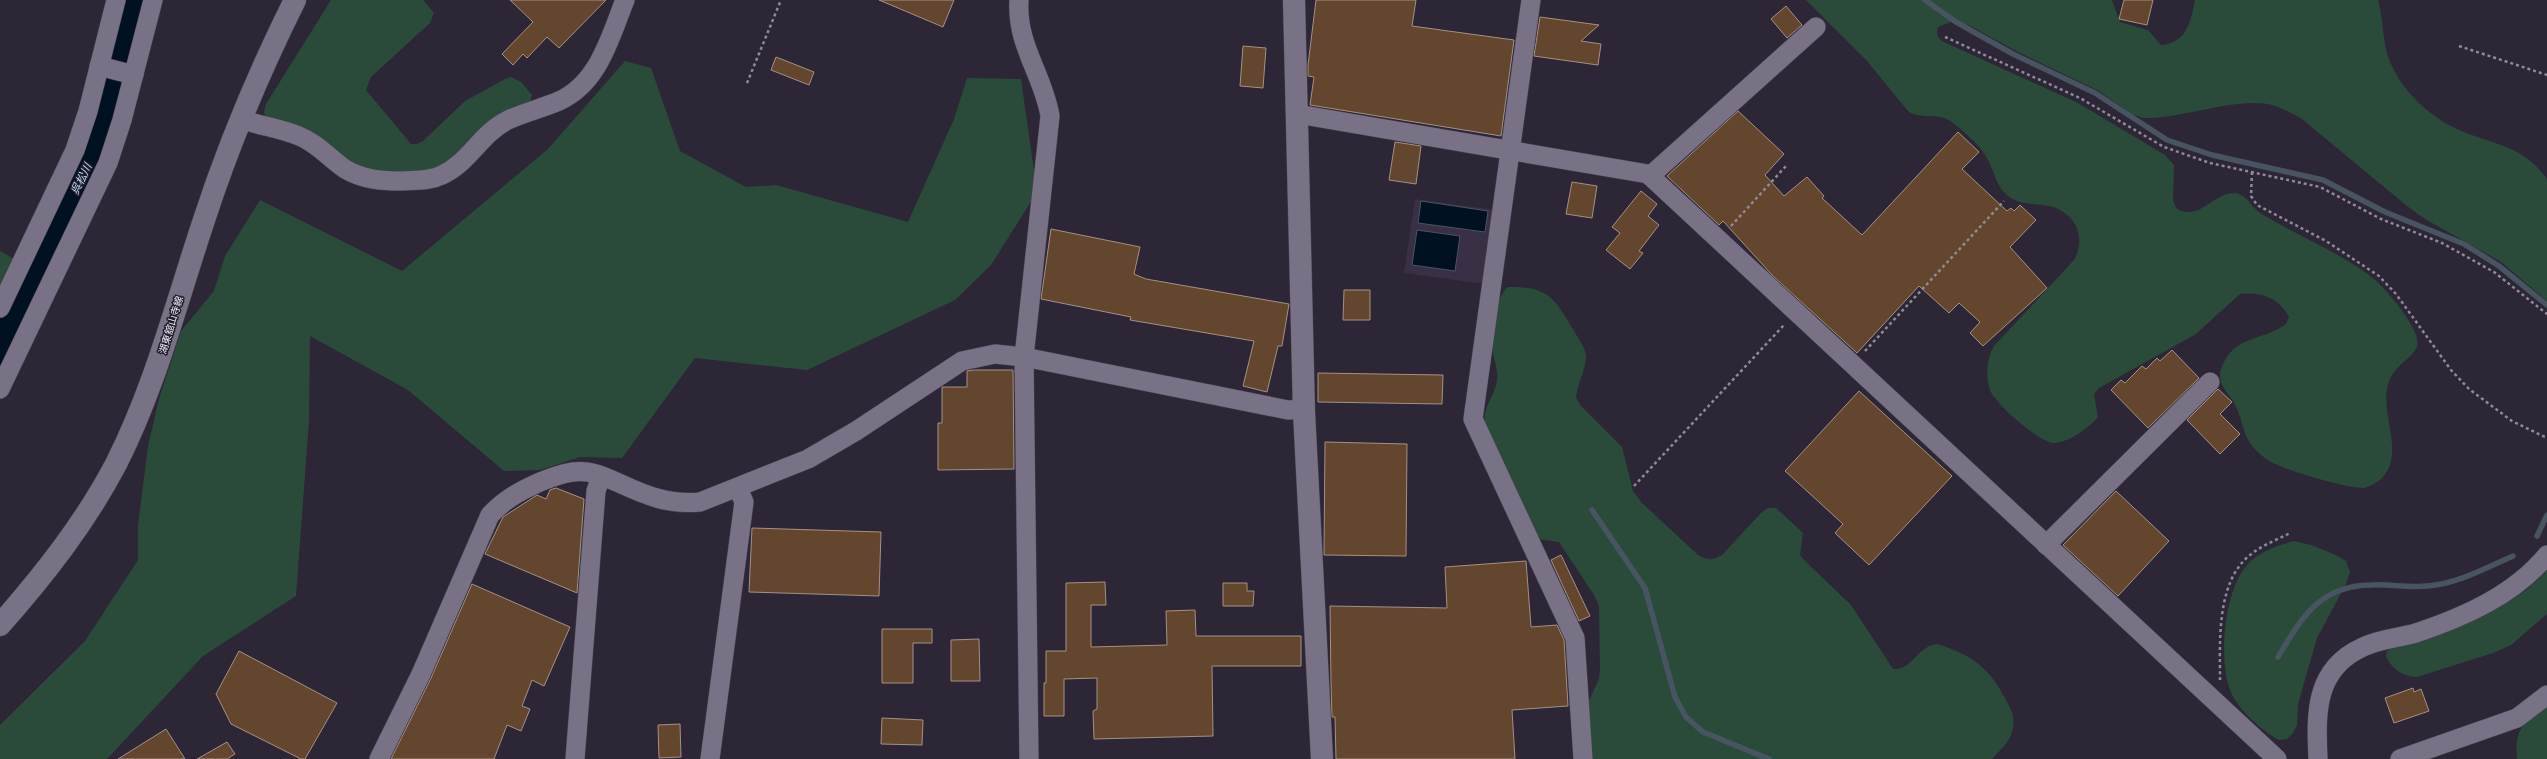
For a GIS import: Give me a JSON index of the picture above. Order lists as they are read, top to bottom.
{
  "streets": {
    "street": ["湖東舘山寺線"]
  },
  "water": ["呉松川"]
}
